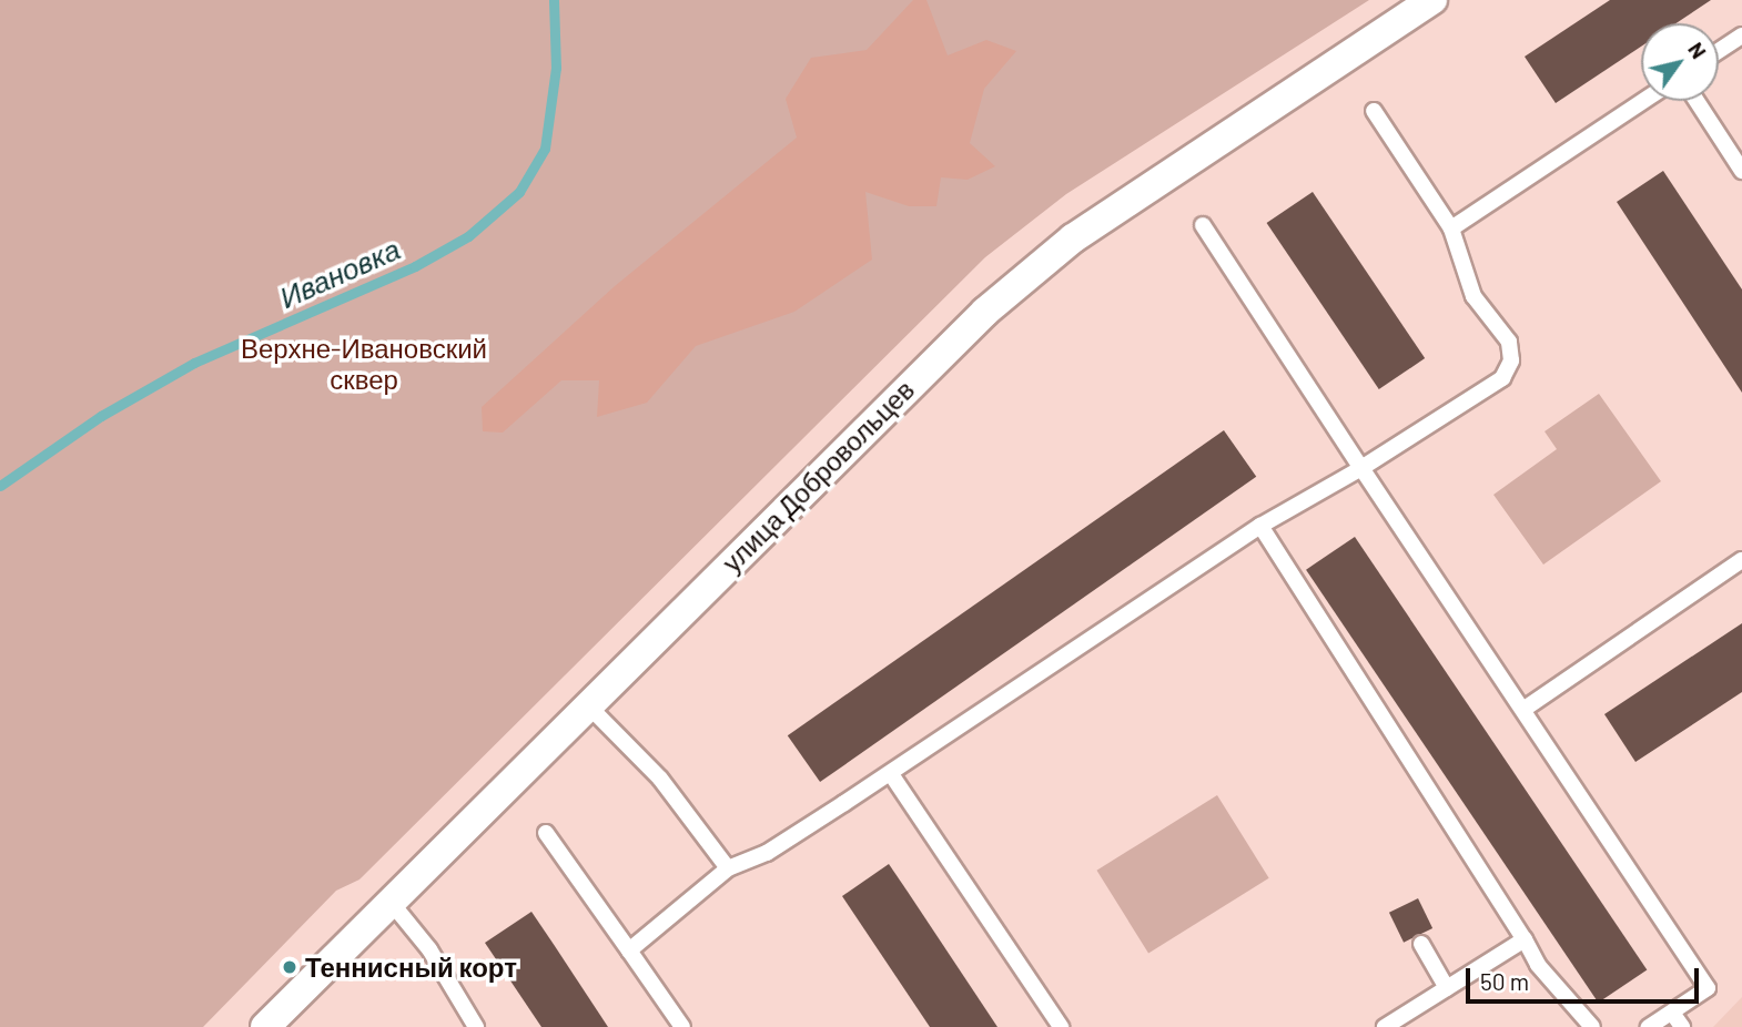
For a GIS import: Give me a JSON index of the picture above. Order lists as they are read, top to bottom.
{
  "streets": {
    "street": ["улица Добровольцев"]
  },
  "water": ["Ивановка"],
  "parks": ["Верхне-Ивановский сквер"],
  "places": ["Теннисный корт"],
  "scale_bar": "50 m",
  "north": "top right"
}
